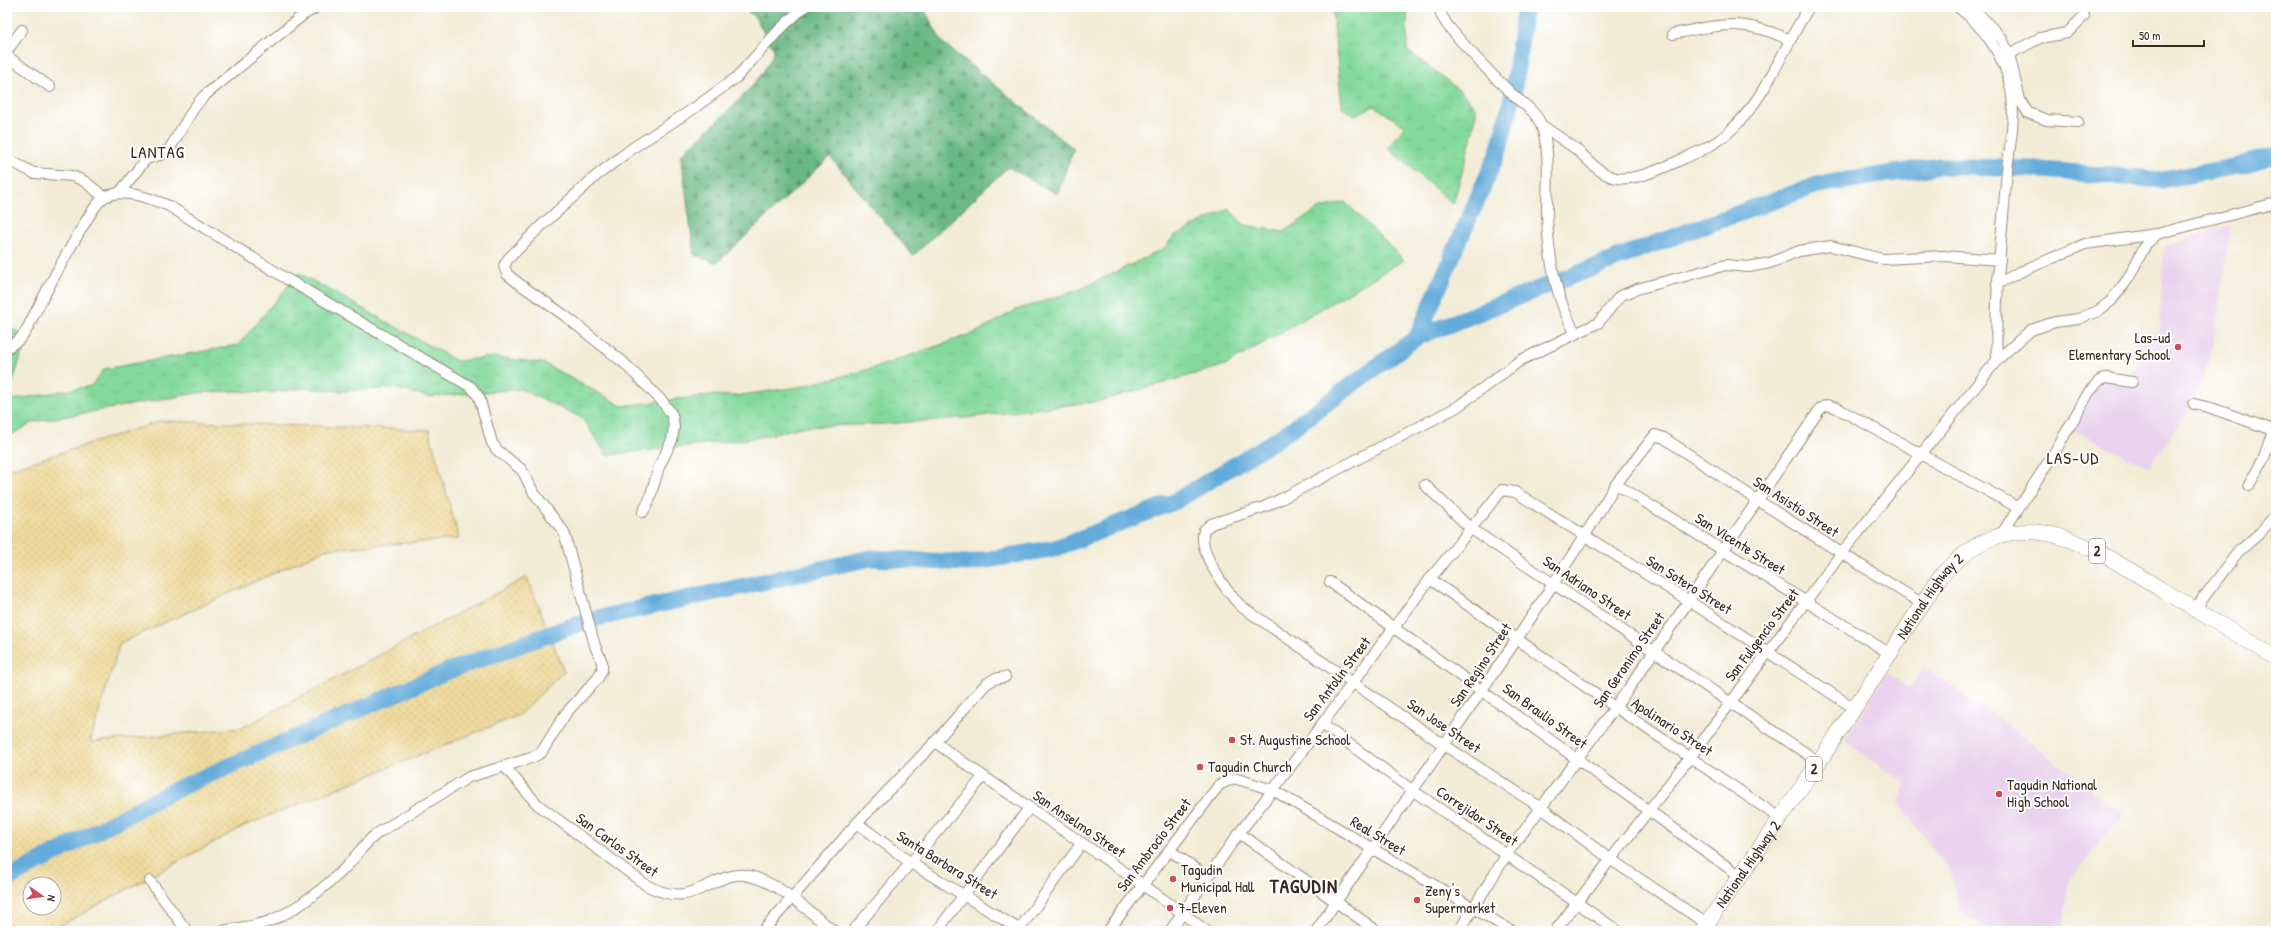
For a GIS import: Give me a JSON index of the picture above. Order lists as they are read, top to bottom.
{
  "streets": {
    "highway": ["2", "National Highway 2"],
    "street": [
      "San Asistio Street",
      "San Vicente Street",
      "San Sotero Street",
      "San Adriano Street",
      "San Fulgencio Street",
      "San Geronimo Street",
      "San Regino Street",
      "San Antolin Street",
      "San Braulio Street",
      "San Jose Street",
      "Apolinario Street",
      "Correjidor Street",
      "San Anselmo Street",
      "Real Street",
      "San Carlos Street",
      "San Ambrocio Street",
      "Santa Barbara Street"
    ]
  },
  "crossings": [
    ["San Asistio Street", "National Highway 2"],
    ["San Asistio Street", "San Fulgencio Street"],
    ["San Asistio Street", "San Geronimo Street"],
    ["San Asistio Street", "San Regino Street"],
    ["San Vicente Street", "National Highway 2"],
    ["San Vicente Street", "San Fulgencio Street"],
    ["San Vicente Street", "San Geronimo Street"],
    ["San Vicente Street", "San Regino Street"],
    ["San Sotero Street", "National Highway 2"],
    ["San Sotero Street", "San Fulgencio Street"],
    ["San Sotero Street", "San Geronimo Street"],
    ["San Sotero Street", "San Regino Street"],
    ["San Sotero Street", "San Antolin Street"],
    ["San Adriano Street", "National Highway 2"],
    ["San Adriano Street", "San Fulgencio Street"],
    ["San Adriano Street", "San Geronimo Street"],
    ["San Adriano Street", "San Regino Street"],
    ["San Adriano Street", "San Antolin Street"],
    ["National Highway 2", "San Braulio Street"],
    ["National Highway 2", "San Jose Street"],
    ["National Highway 2", "Apolinario Street"],
    ["San Fulgencio Street", "San Geronimo Street"],
    ["San Fulgencio Street", "San Braulio Street"],
    ["San Fulgencio Street", "San Jose Street"],
    ["San Fulgencio Street", "Apolinario Street"],
    ["San Fulgencio Street", "Correjidor Street"],
    ["San Geronimo Street", "San Braulio Street"],
    ["San Geronimo Street", "San Jose Street"],
    ["San Geronimo Street", "Apolinario Street"],
    ["San Geronimo Street", "Correjidor Street"],
    ["San Geronimo Street", "Real Street"],
    ["San Regino Street", "San Braulio Street"],
    ["San Regino Street", "San Jose Street"],
    ["San Regino Street", "Apolinario Street"],
    ["San Regino Street", "Correjidor Street"],
    ["San Regino Street", "Real Street"],
    ["San Antolin Street", "San Braulio Street"],
    ["San Antolin Street", "San Jose Street"],
    ["San Antolin Street", "Apolinario Street"],
    ["San Antolin Street", "Correjidor Street"],
    ["San Antolin Street", "San Anselmo Street"],
    ["San Antolin Street", "Real Street"],
    ["San Anselmo Street", "San Ambrocio Street"],
    ["Real Street", "San Ambrocio Street"]
  ],
  "districts": ["LANTAG", "LAS-UD", "TAGUDIN"],
  "places": [
    "Las-ud Elementary School",
    "St. Augustine School",
    "Tagudin Church",
    "Tagudin National High School",
    "Tagudin Municipal Hall",
    "Zeny's Supermarket",
    "7-Eleven"
  ],
  "scale_bar": "50 m",
  "north": "right"
}
